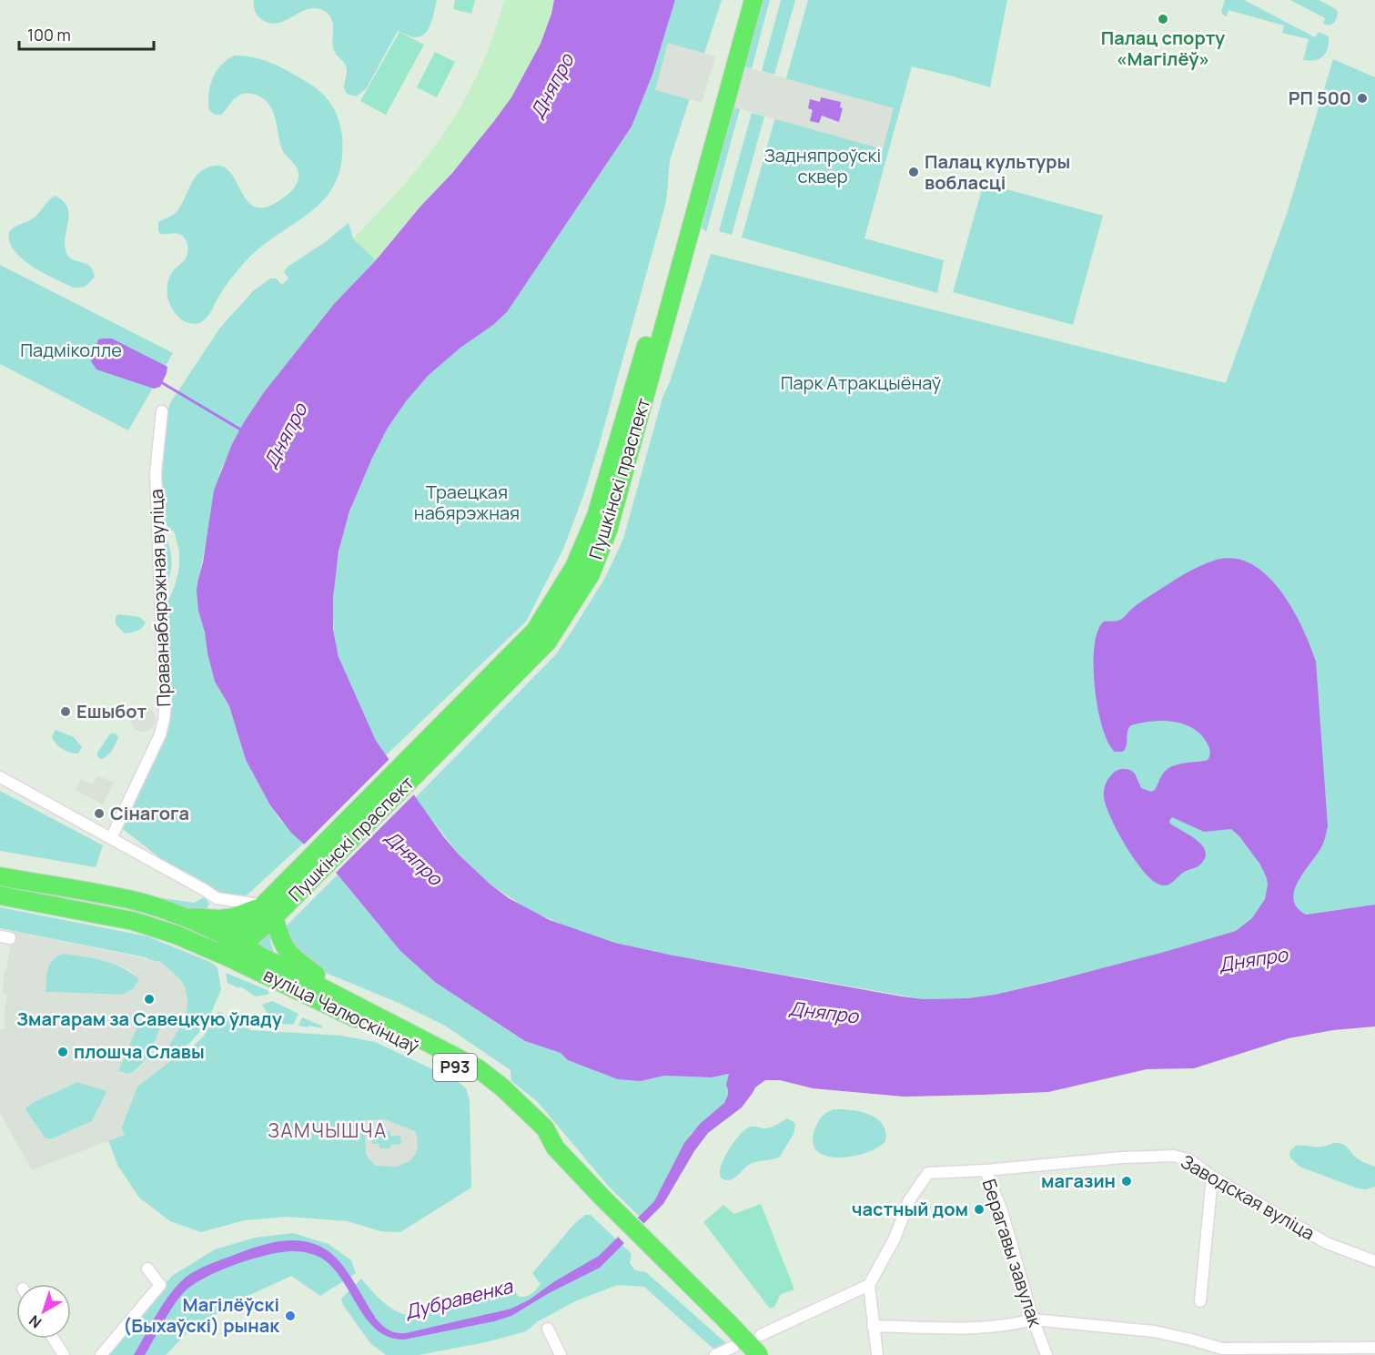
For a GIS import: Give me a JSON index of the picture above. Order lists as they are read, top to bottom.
{
  "streets": {
    "main road": ["Пушкінскі праспект", "вуліца Чалюскінцаў", "Р93"],
    "street": ["Праванабярэжная вуліца", "Заводская вуліца", "Берагавы завулак"]
  },
  "crossings": [
    ["Пушкінскі праспект", "вуліца Чалюскінцаў"],
    ["Пушкінскі праспект", "Р93"],
    ["вуліца Чалюскінцаў", "Р93"],
    ["Заводская вуліца", "Берагавы завулак"]
  ],
  "districts": ["ЗАМЧЫШЧА"],
  "water": ["Дняпро", "Дубравенка"],
  "parks": [
    "Задняпроўскі сквер",
    "Падміколле",
    "Парк Атракцыёнаў",
    "Траецкая набярэжная"
  ],
  "places": [
    "Палац спорту «Магілёў»",
    "РП 500",
    "Палац культуры вобласці",
    "Ешыбот",
    "Сінагога",
    "Змагарам за Савецкую ўладу",
    "плошча Славы",
    "магазин",
    "частный дом",
    "Магілёўскі (Быхаўскі) рынак"
  ],
  "scale_bar": "100 m",
  "north": "bottom left"
}
